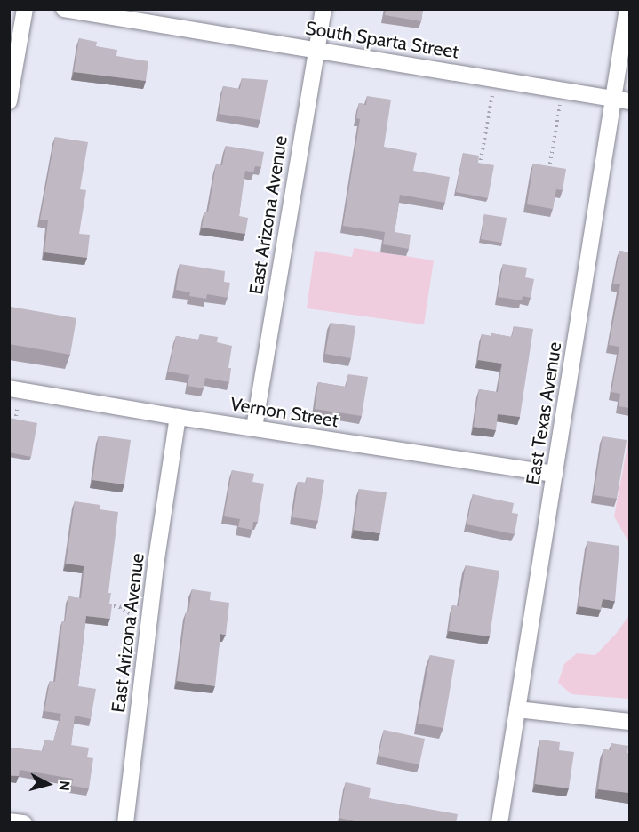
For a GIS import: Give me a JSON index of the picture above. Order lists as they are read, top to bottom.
{
  "streets": {
    "street": [
      "South Sparta Street",
      "East Arizona Avenue",
      "Vernon Street",
      "East Texas Avenue"
    ]
  },
  "crossings": [
    ["South Sparta Street", "East Arizona Avenue"],
    ["South Sparta Street", "East Texas Avenue"],
    ["East Arizona Avenue", "Vernon Street"],
    ["Vernon Street", "East Texas Avenue"]
  ],
  "north": "right"
}
